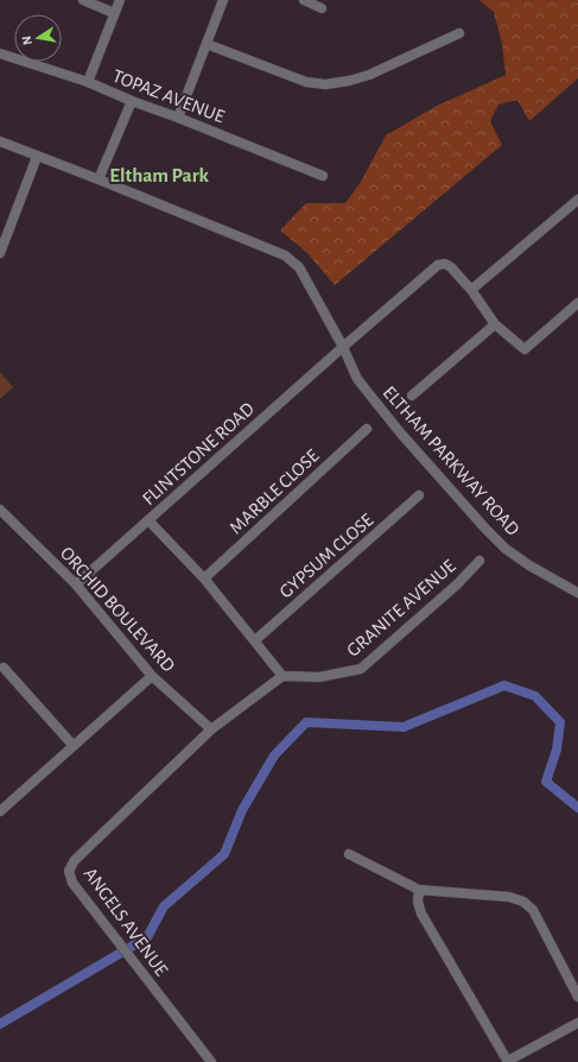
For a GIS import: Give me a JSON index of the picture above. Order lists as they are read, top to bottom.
{
  "streets": {
    "street": [
      "TOPAZ AVENUE",
      "FLINTSTONE ROAD",
      "ELTHAM PARKWAY ROAD",
      "MARBLE CLOSE",
      "GYPSUM CLOSE",
      "GRANITE AVENUE",
      "ORCHID BOULEVARD",
      "ANGELS AVENUE"
    ]
  },
  "crossings": [
    ["FLINTSTONE ROAD", "ELTHAM PARKWAY ROAD"],
    ["FLINTSTONE ROAD", "ORCHID BOULEVARD"],
    ["ORCHID BOULEVARD", "ANGELS AVENUE"]
  ],
  "districts": ["Eltham Park"],
  "north": "left"
}
